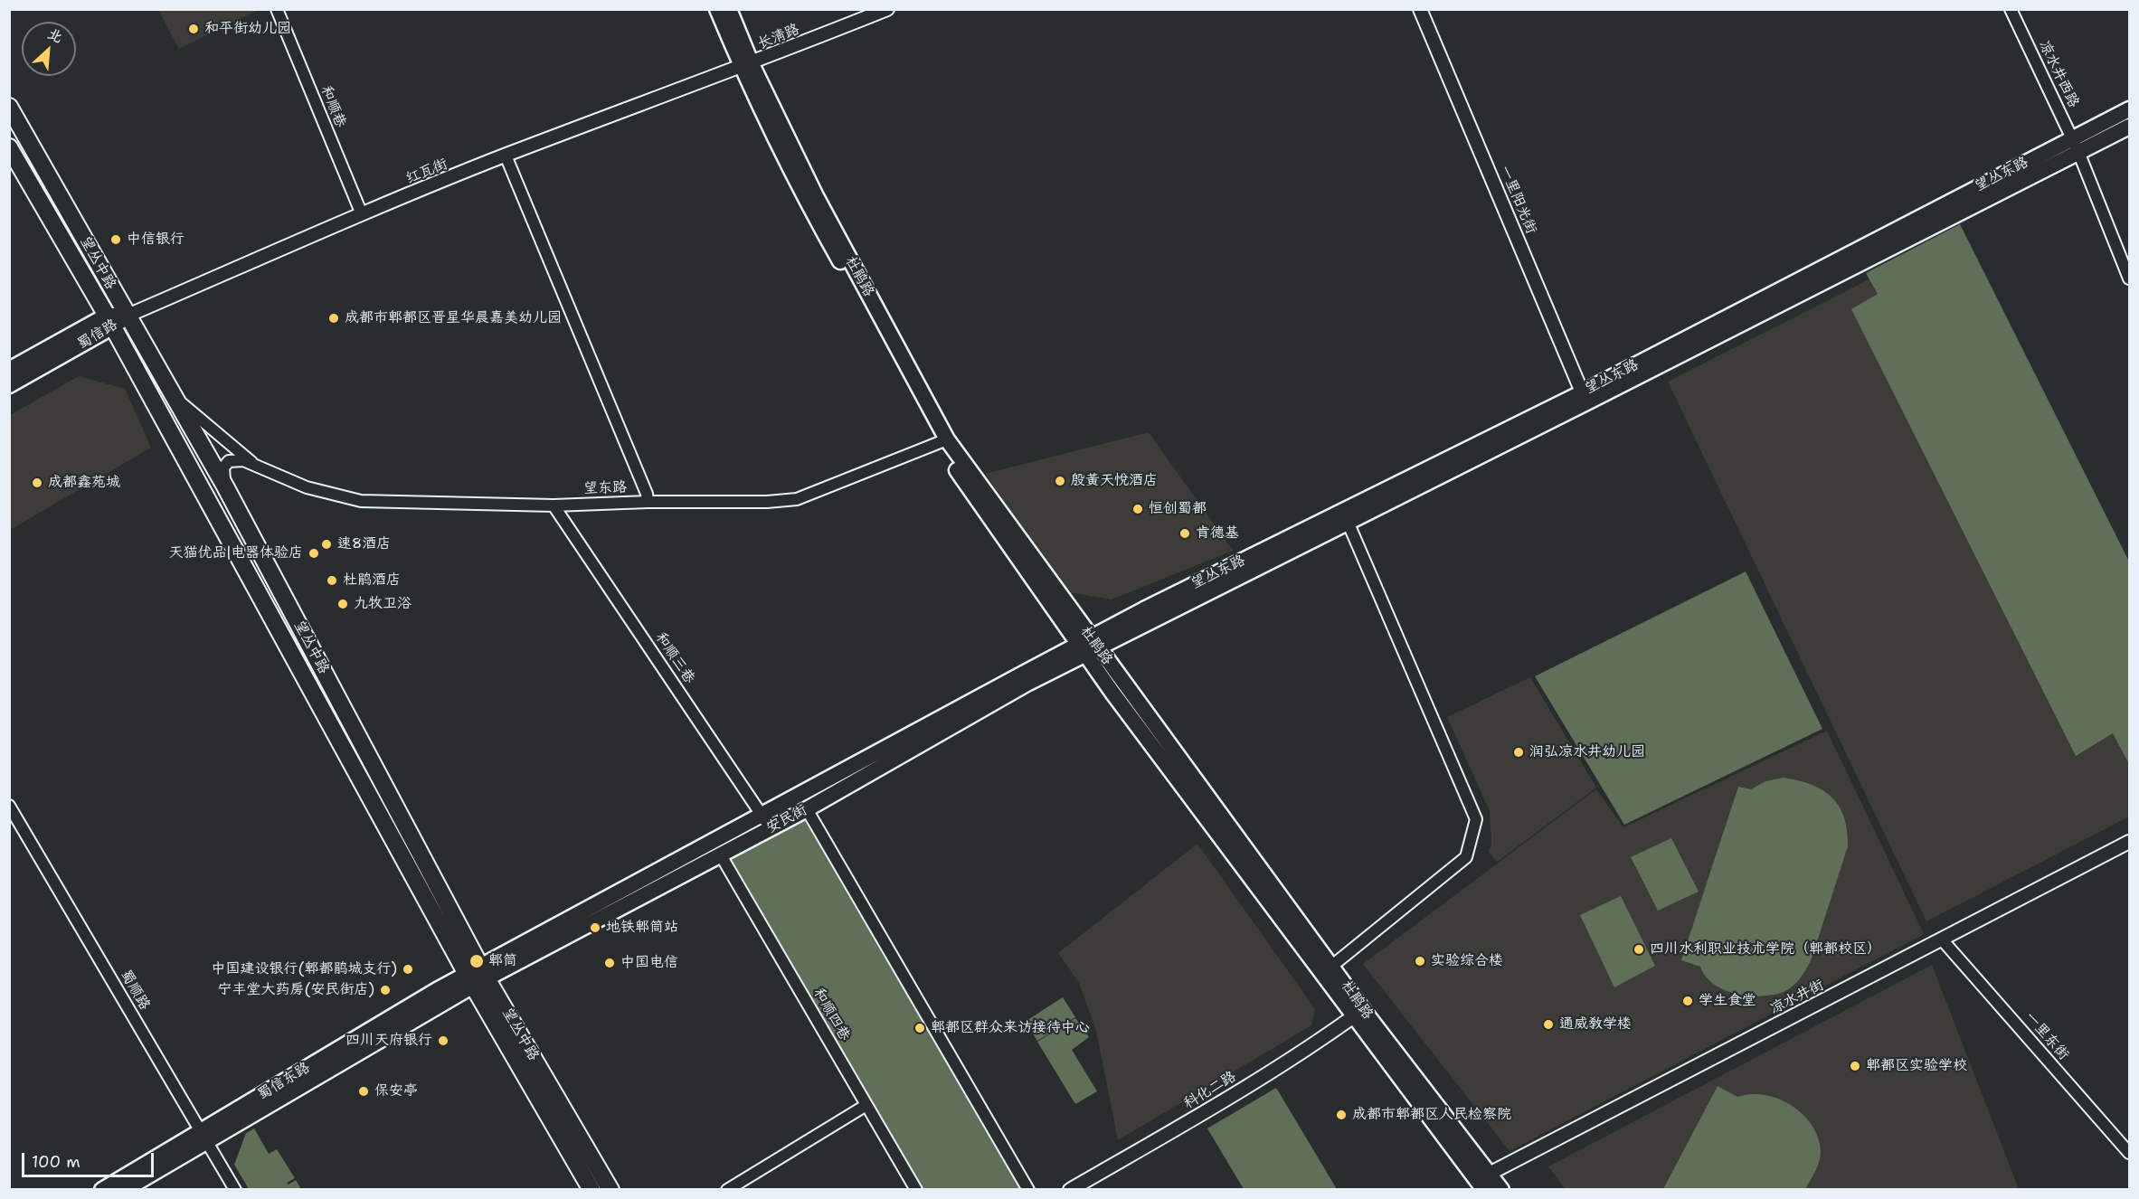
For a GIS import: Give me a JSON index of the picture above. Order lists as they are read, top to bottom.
{
  "streets": {
    "main road": [
      "望丛东路",
      "望丛中路",
      "杜鹃路",
      "蜀信路",
      "安民街",
      "蜀信东路"
    ],
    "street": [
      "长清路",
      "凉水井西路",
      "和顺巷",
      "红瓦街",
      "一里阳光街",
      "望东路",
      "和顺三巷",
      "蜀顺路",
      "凉水井街",
      "和顺四巷",
      "一里东街",
      "科化二路"
    ]
  },
  "crossings": [
    ["长清路", "红瓦街"],
    ["长清路", "杜鹃路"],
    ["凉水井西路", "望丛东路"],
    ["和顺巷", "红瓦街"],
    ["红瓦街", "望丛中路"],
    ["红瓦街", "杜鹃路"],
    ["红瓦街", "蜀信路"],
    ["望丛东路", "一里阳光街"],
    ["望丛东路", "杜鹃路"],
    ["望丛东路", "安民街"],
    ["望丛中路", "蜀信路"],
    ["望丛中路", "望东路"],
    ["望丛中路", "安民街"],
    ["望丛中路", "蜀信东路"],
    ["杜鹃路", "望东路"],
    ["杜鹃路", "安民街"],
    ["杜鹃路", "凉水井街"],
    ["杜鹃路", "科化二路"],
    ["望东路", "和顺三巷"],
    ["和顺三巷", "安民街"],
    ["安民街", "和顺四巷"],
    ["安民街", "蜀信东路"],
    ["蜀顺路", "蜀信东路"],
    ["凉水井街", "一里东街"]
  ],
  "places": [
    "和平街幼儿园",
    "中信银行",
    "成都市郫都区晋星华晨嘉美幼儿园",
    "殷黄天悦酒店",
    "成都鑫苑城",
    "恒创蜀都",
    "肯德基",
    "速8酒店",
    "天猫优品|电器体验店",
    "杜鹃酒店",
    "九牧卫浴",
    "润弘凉水井幼儿园",
    "地铁郫筒站",
    "四川水利职业技术学院（郫都校区）",
    "郫筒",
    "实验综合楼",
    "中国电信",
    "中国建设银行(郫都鹃城支行)",
    "宁丰堂大药房(安民街店)",
    "学生食堂",
    "通威教学楼",
    "郫都区群众来访接待中心",
    "四川天府银行",
    "郫都区实验学校",
    "保安亭",
    "成都市郫都区人民检察院"
  ],
  "scale_bar": "100 m",
  "north": "top right"
}
